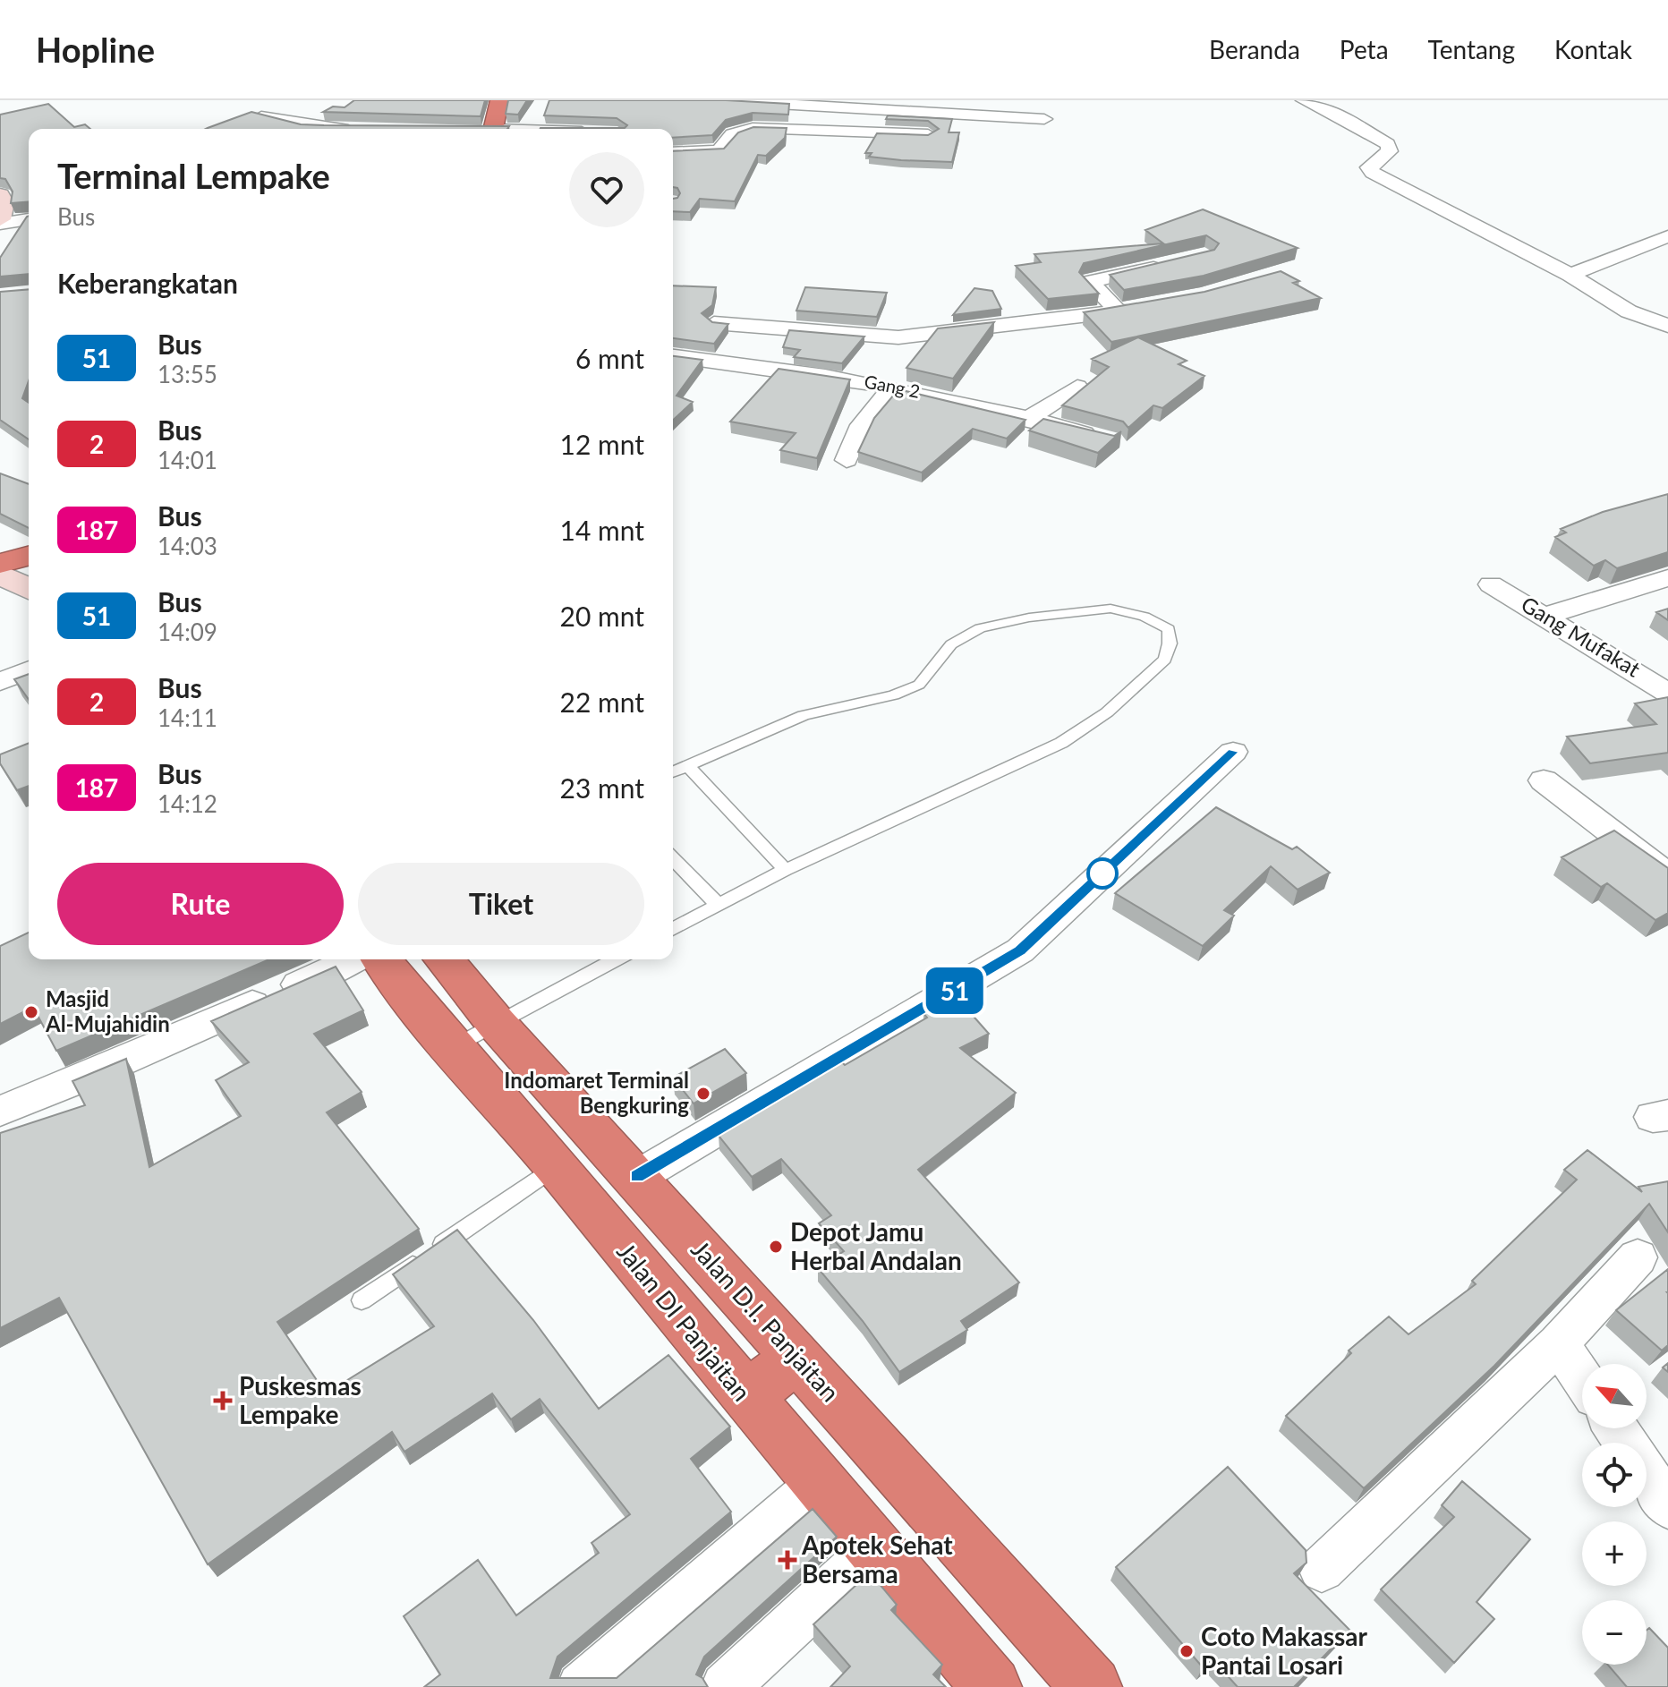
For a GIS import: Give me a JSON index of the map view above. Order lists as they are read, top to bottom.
{
  "streets": {
    "highway": ["Jalan D.I. Panjaitan", "Jalan DI Panjaitan"],
    "street": ["Gang 2", "Gang Mufakat"]
  },
  "places": {
    "other": [
      "Masjid Al-Mujahidin",
      "Indomaret Terminal Bengkuring",
      "Depot Jamu Herbal Andalan",
      "Coto Makassar Pantai Losari"
    ],
    "health": ["Puskesmas Lempake", "Apotek Sehat Bersama"]
  },
  "lines": ["bus line 51"],
  "north": "top left",
  "page": {
    "header": "Hopline",
    "nav": [
      "Beranda",
      "Peta",
      "Tentang",
      "Kontak"
    ],
    "on_map": "51",
    "heading": [
      ["Terminal Lempake", "Bus"],
      "Keberangkatan"
    ],
    "list": [
      {
        "mark": "51",
        "name": "Bus",
        "note": "13:55",
        "value": "6 mnt"
      },
      {
        "mark": "2",
        "name": "Bus",
        "note": "14:01",
        "value": "12 mnt"
      },
      {
        "mark": "187",
        "name": "Bus",
        "note": "14:03",
        "value": "14 mnt"
      },
      {
        "mark": "51",
        "name": "Bus",
        "note": "14:09",
        "value": "20 mnt"
      },
      {
        "mark": "2",
        "name": "Bus",
        "note": "14:11",
        "value": "22 mnt"
      },
      {
        "mark": "187",
        "name": "Bus",
        "note": "14:12",
        "value": "23 mnt"
      }
    ],
    "buttons": ["Rute", "Tiket"],
    "map_buttons": ["+", "−"]
  }
}
